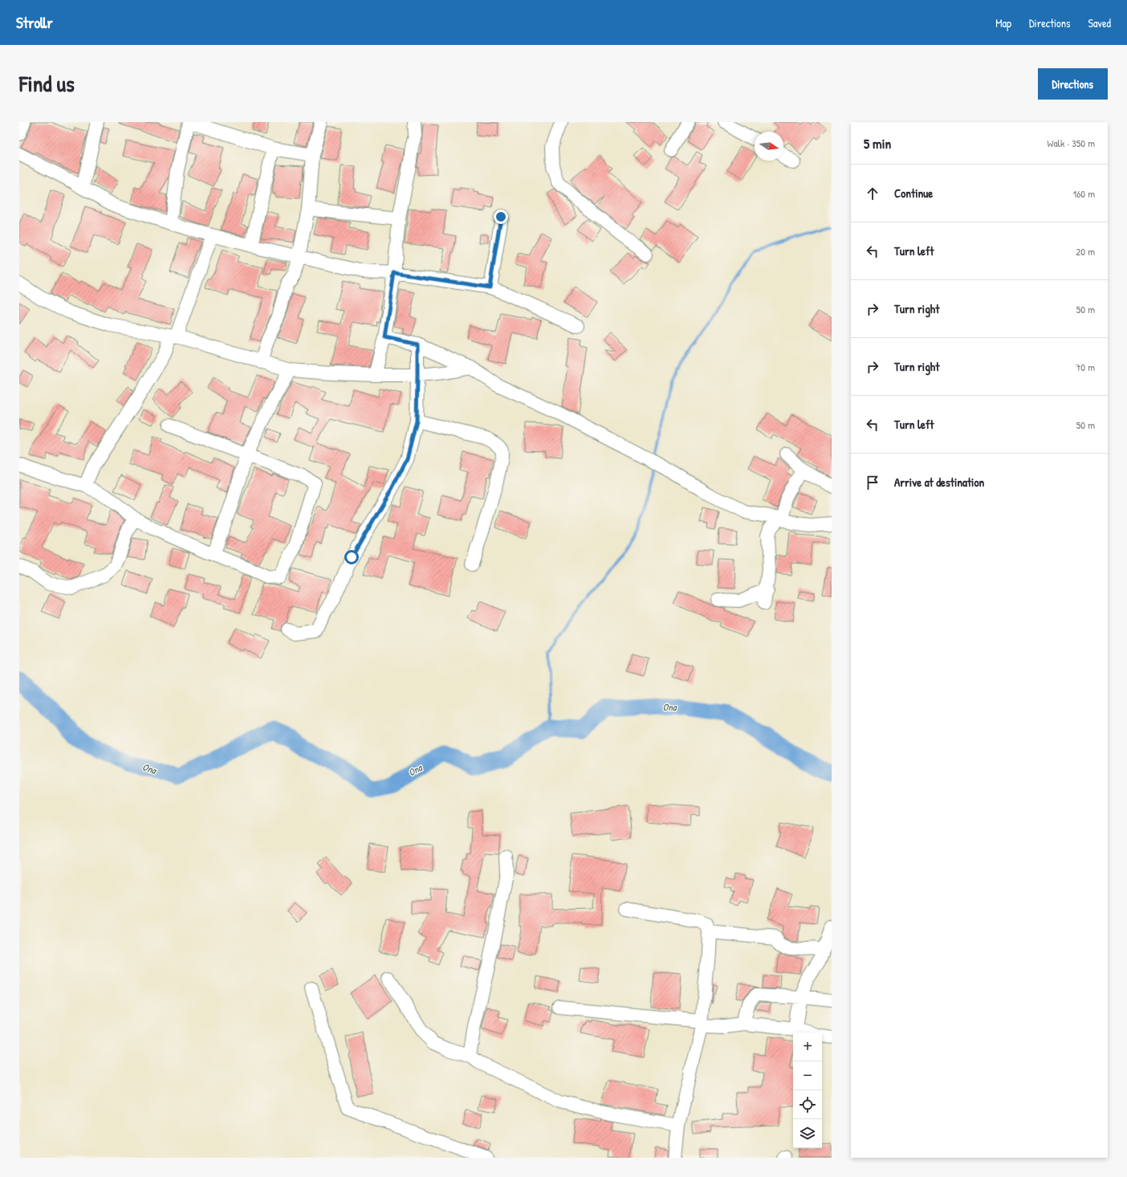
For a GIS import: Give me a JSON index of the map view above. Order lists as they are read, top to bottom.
{
  "water": ["Ona"],
  "north": "right",
  "page": {
    "header": "Strollr",
    "nav": ["Map", "Directions", "Saved"],
    "title": "Find us",
    "buttons": "Directions",
    "heading": ["5 min", "Walk · 350 m"],
    "list": [
      ["Continue", "160 m"],
      ["Turn left", "20 m"],
      ["Turn right", "50 m"],
      ["Turn right", "70 m"],
      ["Turn left", "50 m"],
      "Arrive at destination"
    ],
    "map_buttons": ["+", "−"]
  }
}
